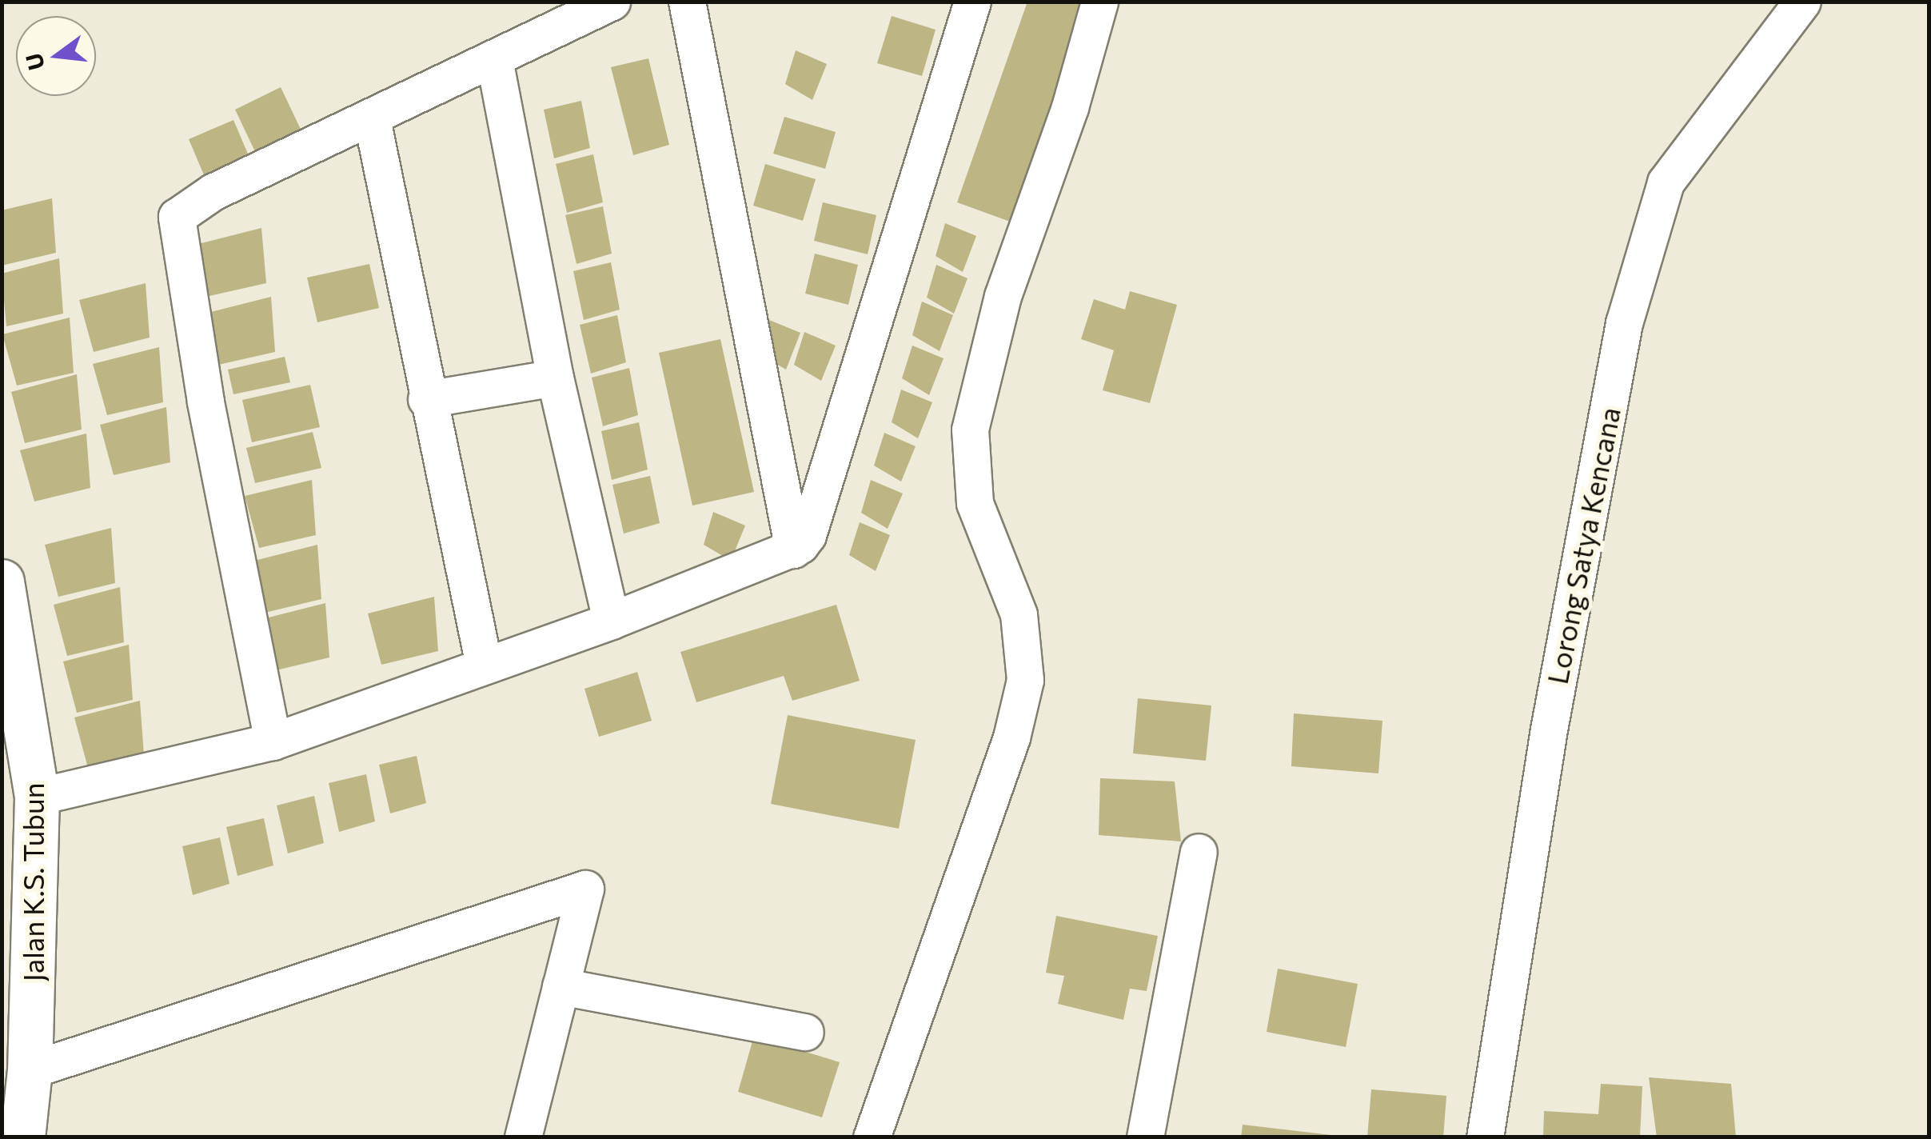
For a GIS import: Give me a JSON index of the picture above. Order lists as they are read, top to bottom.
{
  "streets": {
    "street": ["Lorong Satya Kencana", "Jalan K.S. Tubun"]
  },
  "north": "left"
}
